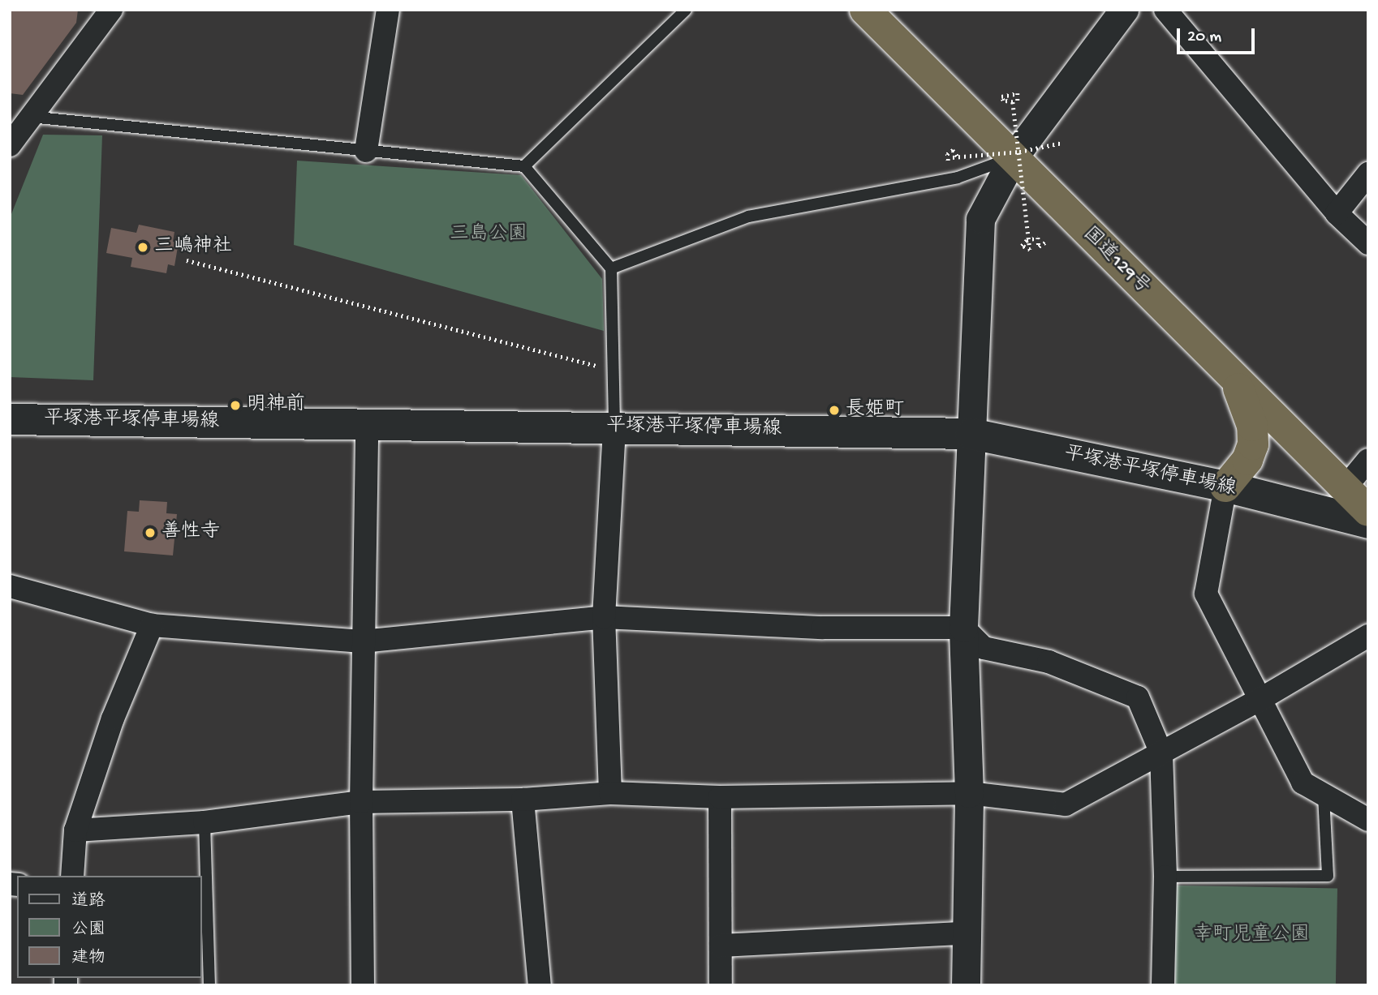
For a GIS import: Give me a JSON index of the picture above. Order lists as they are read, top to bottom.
{
  "streets": {
    "highway": ["国道129号"],
    "main road": ["平塚港平塚停車場線"]
  },
  "parks": ["三島公園", "幸町児童公園"],
  "places": [
    "三嶋神社",
    "明神前",
    "長姫町",
    "善性寺"
  ],
  "legend": ["道路", "公園", "建物"],
  "scale_bar": "20 m"
}
